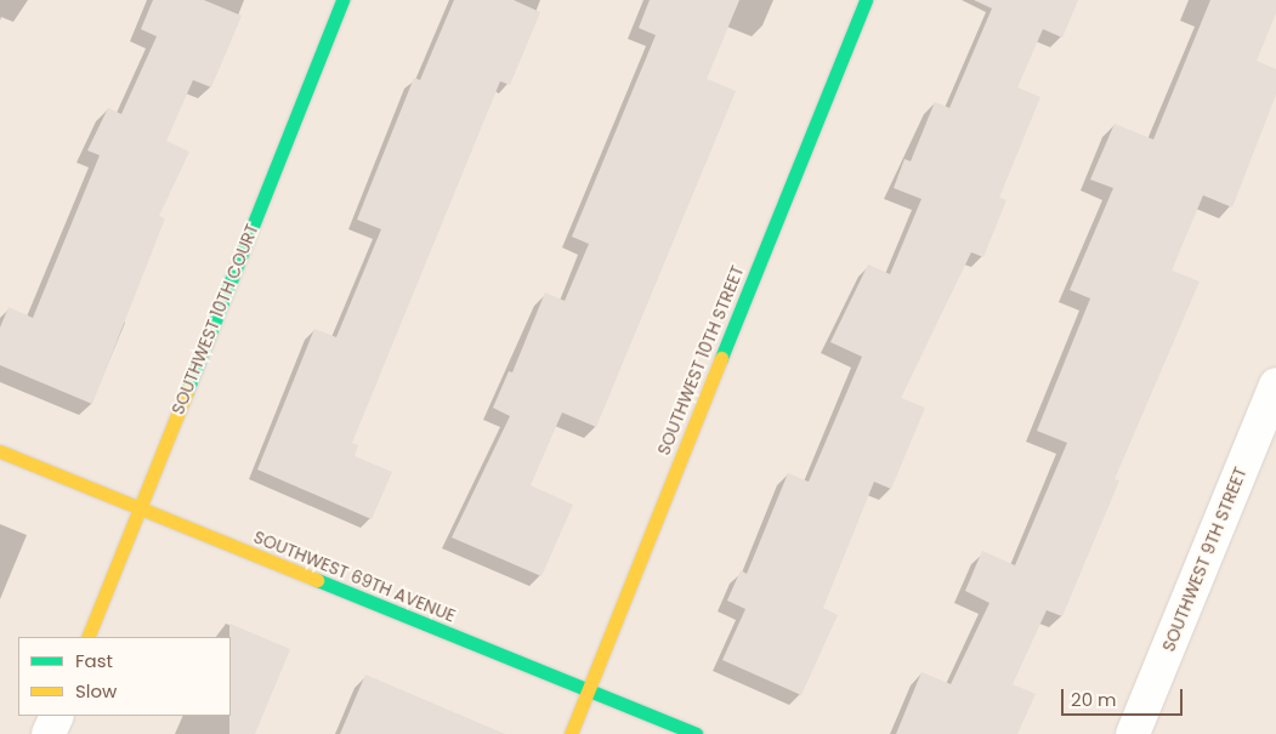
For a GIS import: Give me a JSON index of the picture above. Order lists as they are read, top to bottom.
{
  "streets": {
    "street": [
      "SOUTHWEST 10TH COURT",
      "SOUTHWEST 10TH STREET",
      "SOUTHWEST 9TH STREET",
      "SOUTHWEST 69TH AVENUE"
    ]
  },
  "crossings": [
    ["SOUTHWEST 10TH COURT", "SOUTHWEST 69TH AVENUE"],
    ["SOUTHWEST 10TH STREET", "SOUTHWEST 69TH AVENUE"]
  ],
  "legend": ["Fast", "Slow"],
  "scale_bar": "20 m"
}
